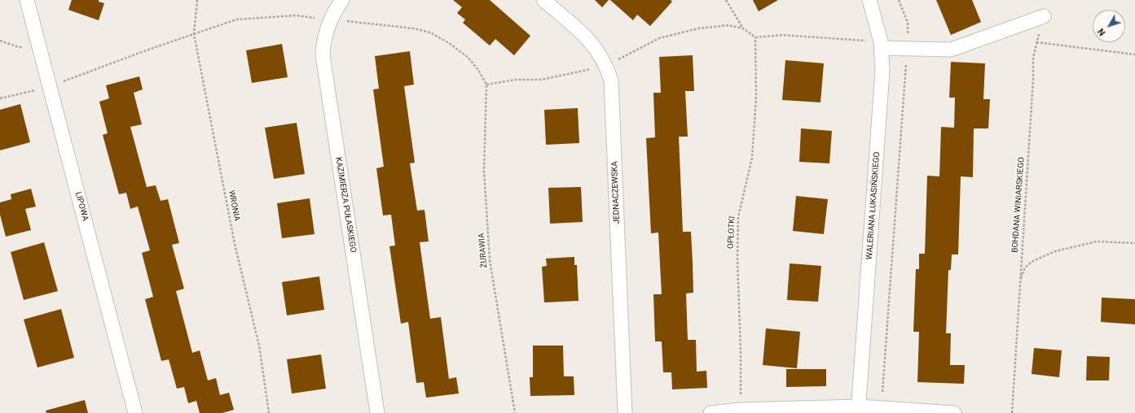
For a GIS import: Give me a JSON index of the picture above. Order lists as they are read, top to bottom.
{
  "streets": {
    "street": [
      "JEDNACZEWSKA",
      "KAZIMIERZA PUŁASKIEGO",
      "WALERIANA ŁUKASIŃSKIEGO",
      "LIPOWA"
    ],
    "path": [
      "BOHDANA WINIARSKIEGO",
      "WRONIA",
      "OPŁOTKI",
      "ŻURAWIA"
    ]
  },
  "north": "bottom left"
}
